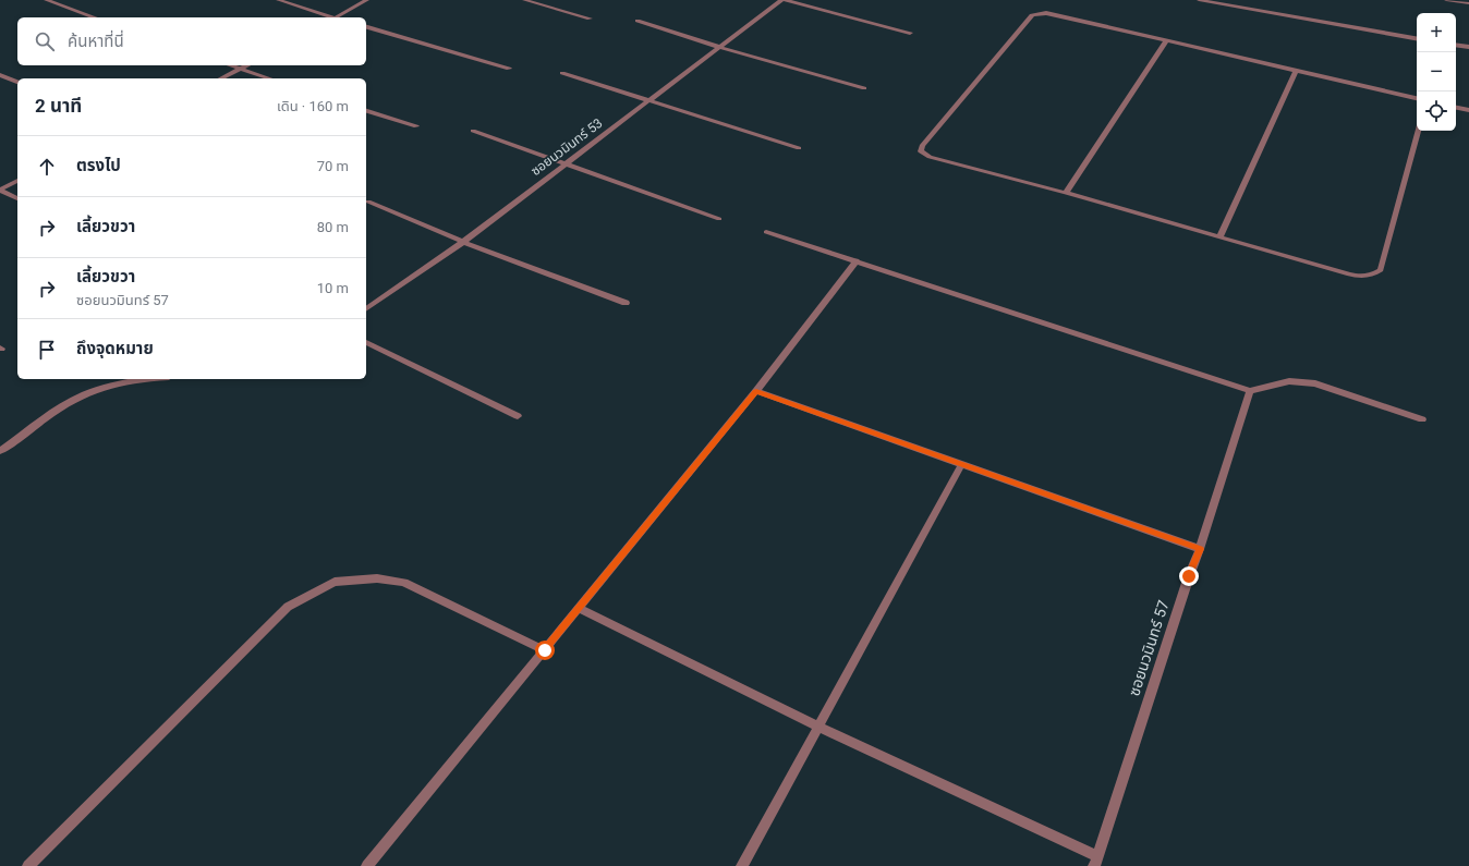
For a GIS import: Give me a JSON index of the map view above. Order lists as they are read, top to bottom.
{
  "streets": {
    "street": ["ซอยนวมินทร์ 53", "ซอยนวมินทร์ 57"]
  },
  "page": {
    "map_buttons": ["+", "−"],
    "search": "ค้นหาที่นี่",
    "heading": ["2 นาที", "เดิน · 160 m"],
    "list": [
      ["ตรงไป", "70 m"],
      ["เลี้ยวขวา", "80 m"],
      ["เลี้ยวขวา", "ซอยนวมินทร์ 57", "10 m"],
      "ถึงจุดหมาย"
    ]
  }
}
